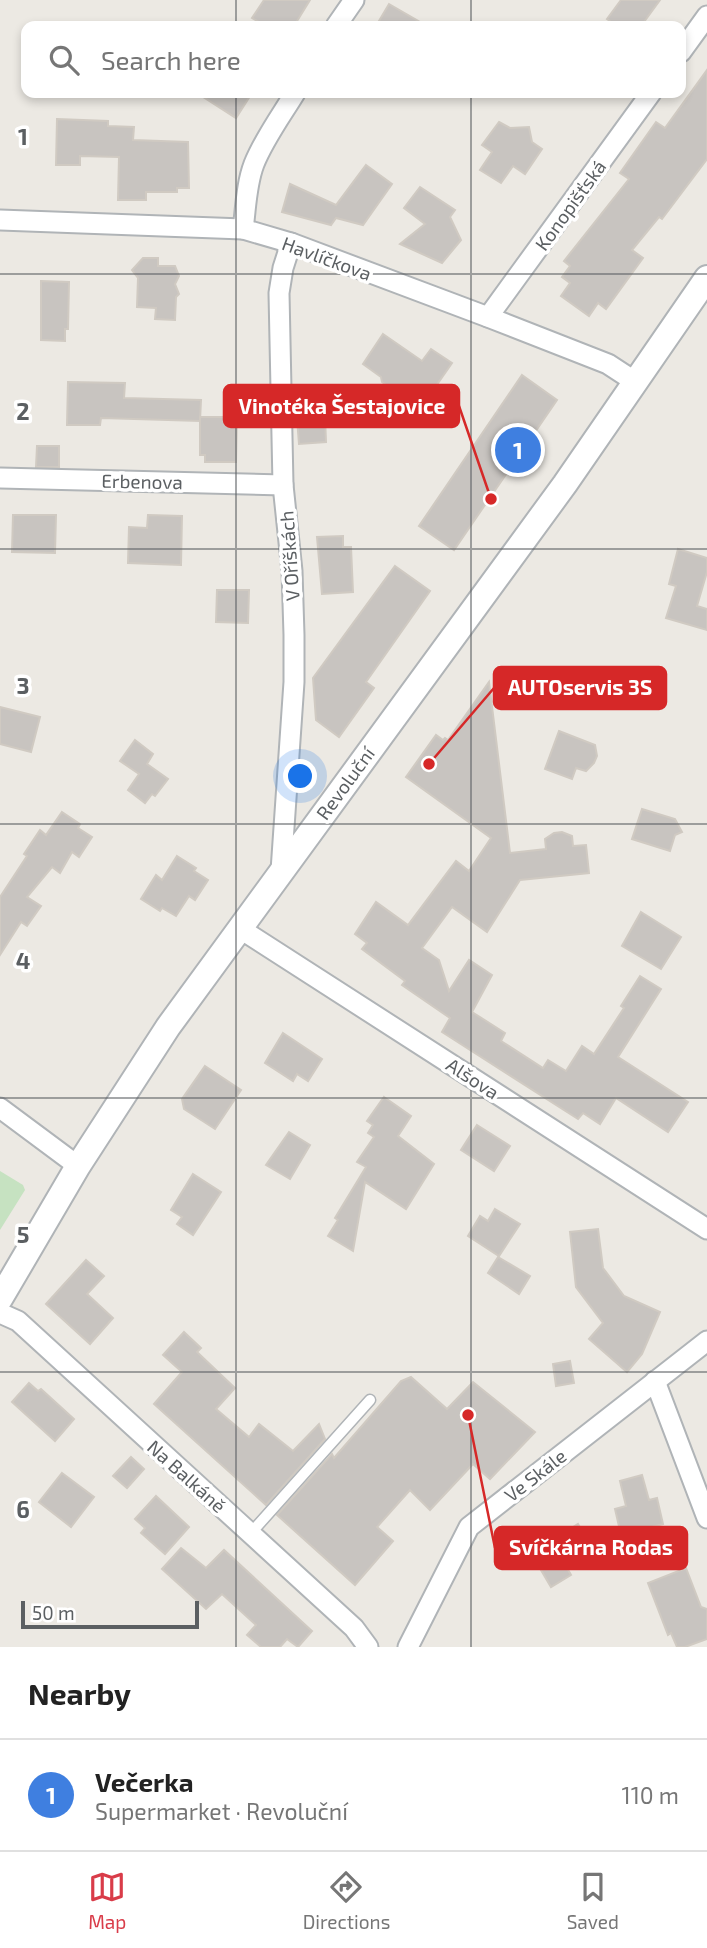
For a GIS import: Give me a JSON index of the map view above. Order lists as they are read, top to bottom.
{
  "streets": {
    "street": [
      "Konopišťská",
      "Havlíčkova",
      "Erbenova",
      "V Oříškách",
      "Revoluční",
      "Alšova",
      "Ve Skále",
      "Na Balkáně"
    ]
  },
  "crossings": [
    ["Konopišťská", "Havlíčkova"],
    ["Havlíčkova", "V Oříškách"],
    ["Havlíčkova", "Revoluční"],
    ["Erbenova", "V Oříškách"],
    ["V Oříškách", "Revoluční"],
    ["Revoluční", "Alšova"]
  ],
  "places": ["Vinotéka Šestajovice", "AUTOservis 3S", "Svíčkárna Rodas"],
  "scale_bar": "50 m",
  "page": {
    "search": "Search here",
    "pins": "1",
    "scale": "50 m",
    "heading": "Nearby",
    "list": [
      {
        "mark": "1",
        "name": "Večerka",
        "note": "Supermarket · Revoluční",
        "value": "110 m"
      }
    ],
    "nav": ["Map", "Directions", "Saved"]
  },
  "grid": {
    "rows": [
      "1",
      "2",
      "3",
      "4",
      "5",
      "6"
    ]
  }
}
